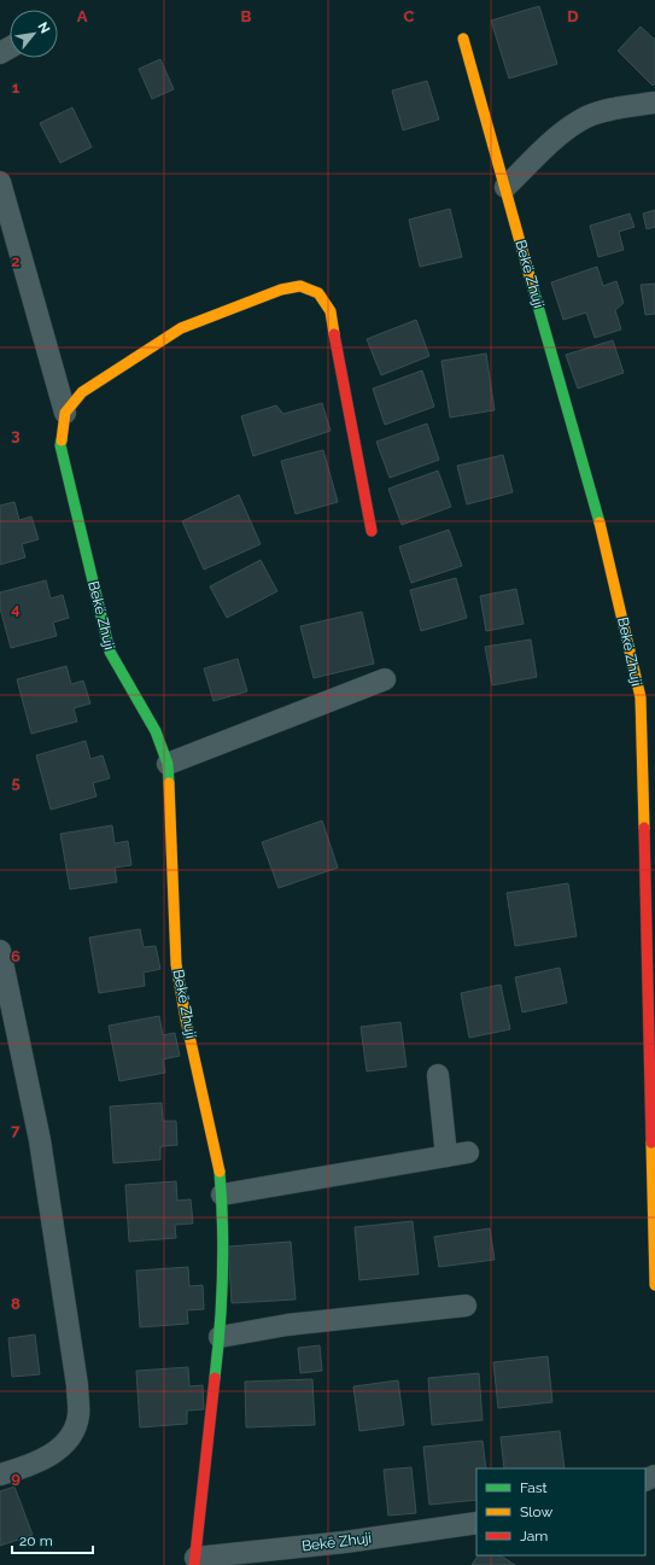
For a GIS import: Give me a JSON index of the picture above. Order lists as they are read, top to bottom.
{
  "streets": {
    "street": ["Bekë Zhuji"]
  },
  "legend": ["Fast", "Slow", "Jam"],
  "scale_bar": "20 m",
  "north": "top right",
  "grid": {
    "columns": [
      "A",
      "B",
      "C",
      "D"
    ],
    "rows": [
      "1",
      "2",
      "3",
      "4",
      "5",
      "6",
      "7",
      "8",
      "9"
    ]
  }
}
